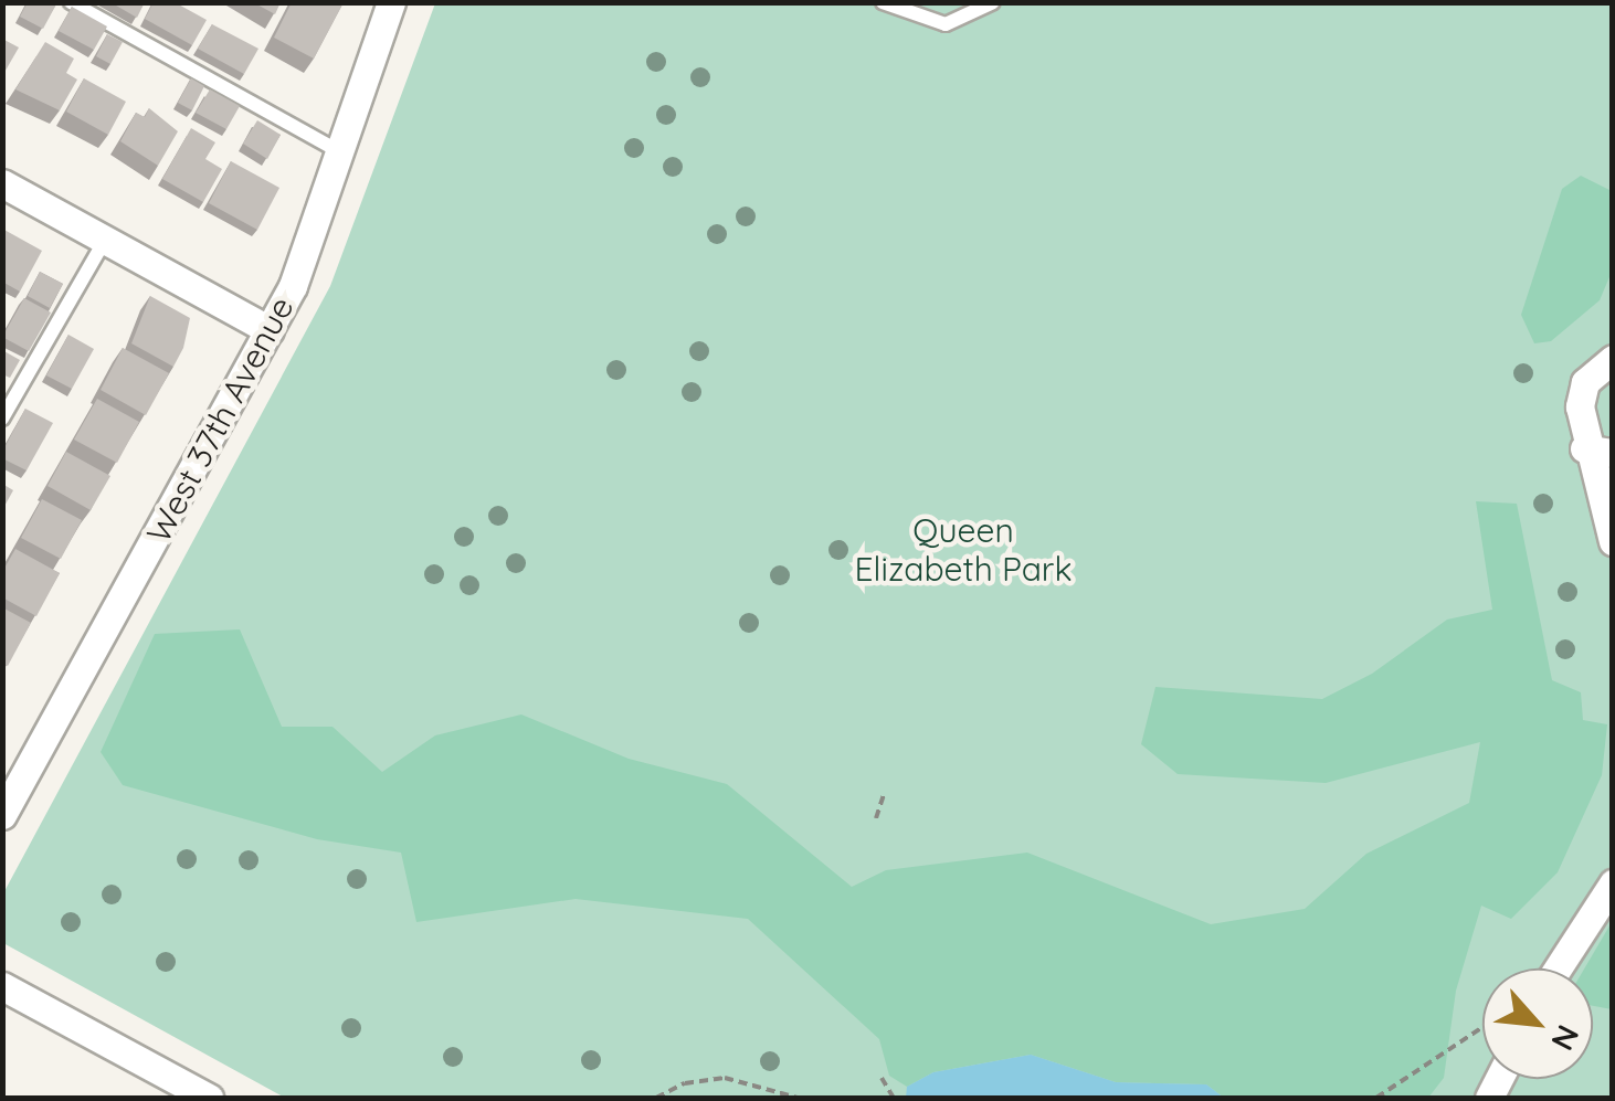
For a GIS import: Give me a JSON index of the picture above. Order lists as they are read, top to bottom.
{
  "streets": {
    "street": ["West 37th Avenue"]
  },
  "parks": ["Queen Elizabeth Park"],
  "north": "bottom right"
}
